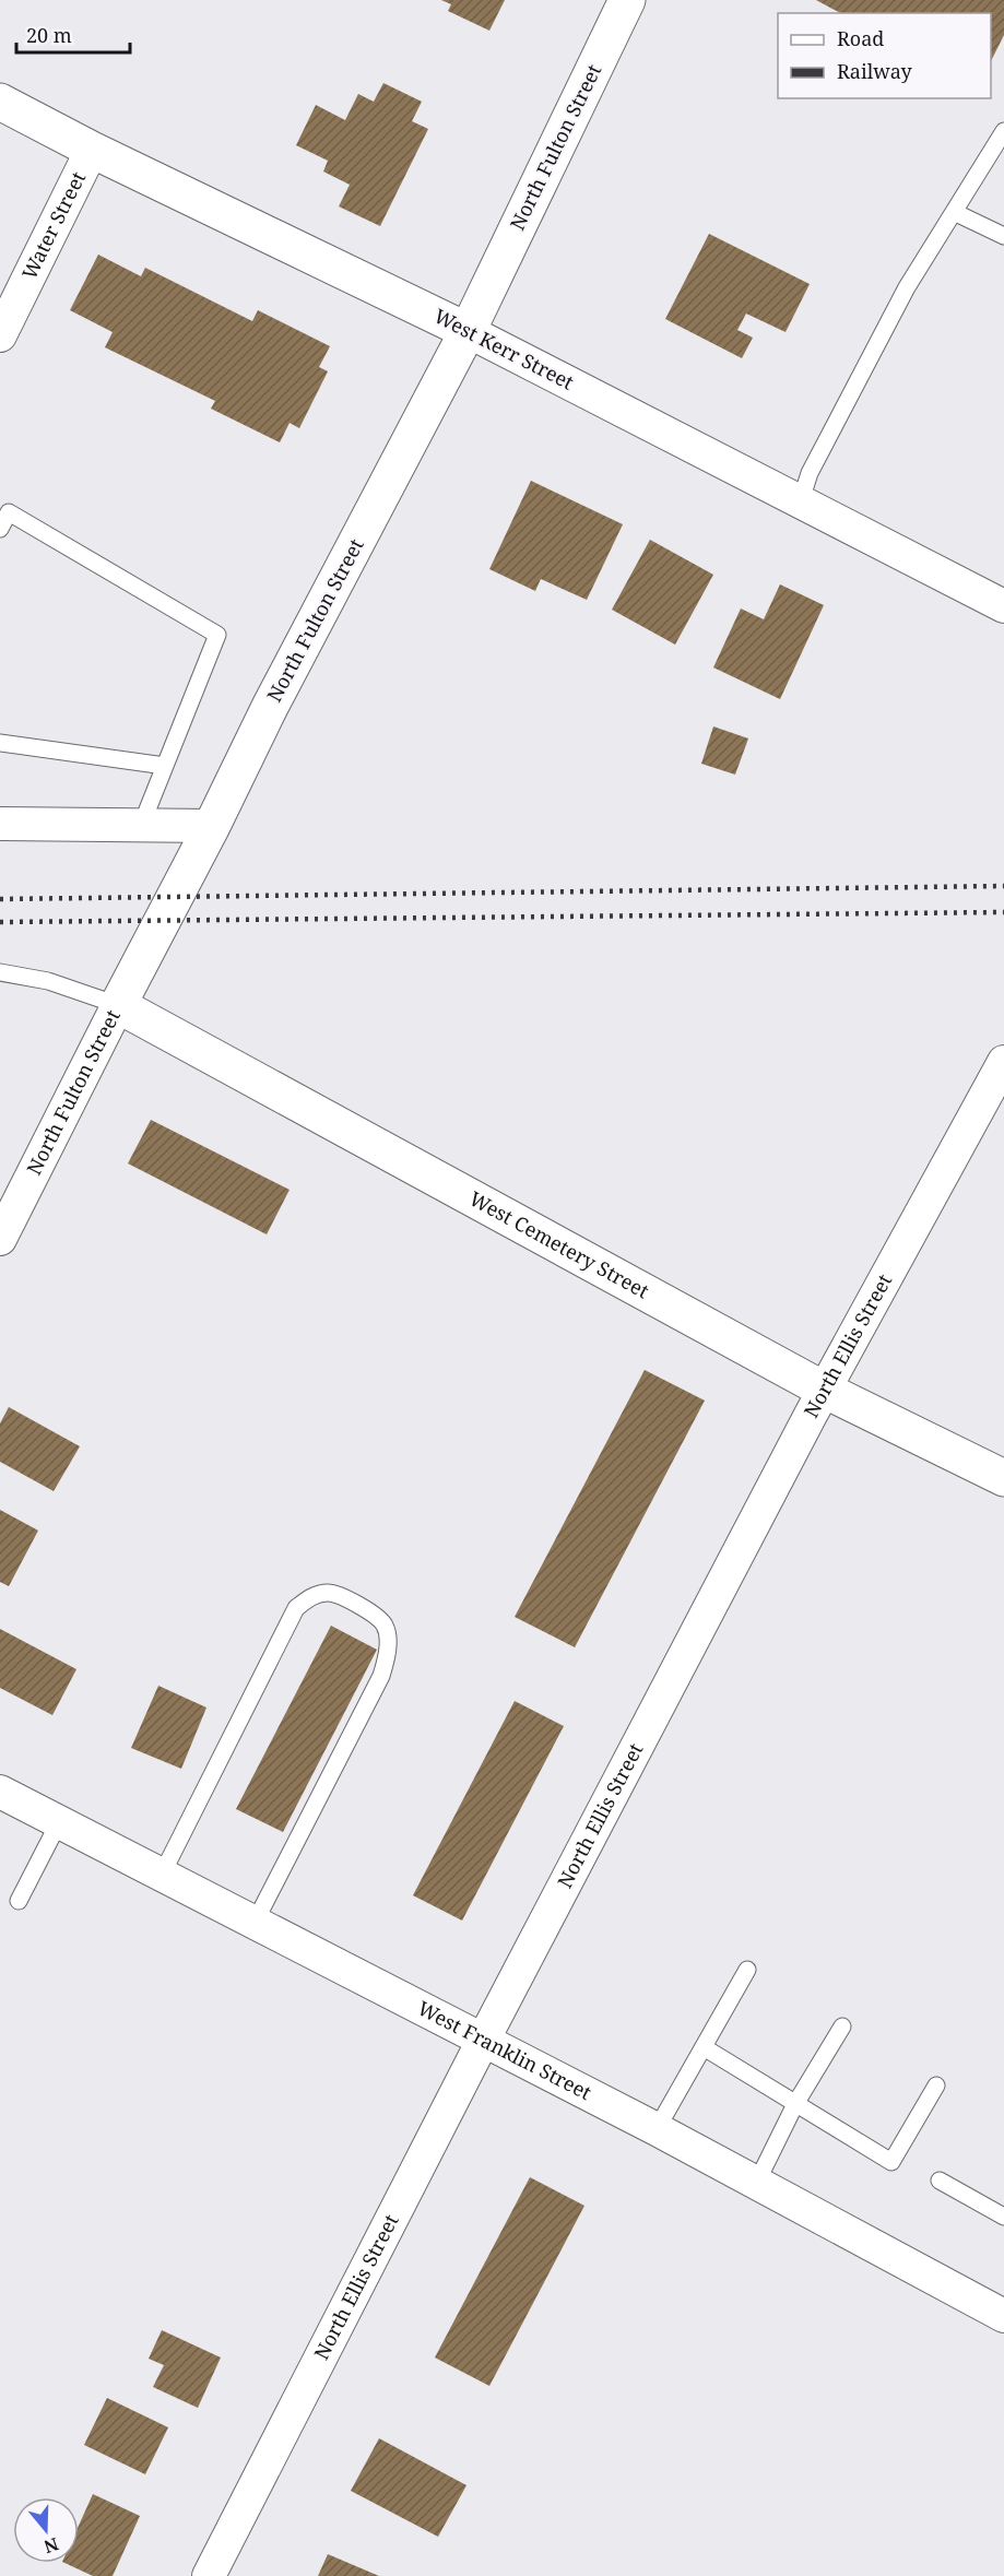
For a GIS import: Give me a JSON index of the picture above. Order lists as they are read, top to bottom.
{
  "streets": {
    "street": [
      "North Fulton Street",
      "Water Street",
      "West Kerr Street",
      "West Cemetery Street",
      "North Ellis Street",
      "West Franklin Street"
    ]
  },
  "crossings": [
    ["North Fulton Street", "West Kerr Street"],
    ["North Fulton Street", "West Cemetery Street"],
    ["Water Street", "West Kerr Street"],
    ["West Cemetery Street", "North Ellis Street"],
    ["North Ellis Street", "West Franklin Street"]
  ],
  "legend": ["Road", "Railway"],
  "scale_bar": "20 m",
  "north": "bottom"
}
